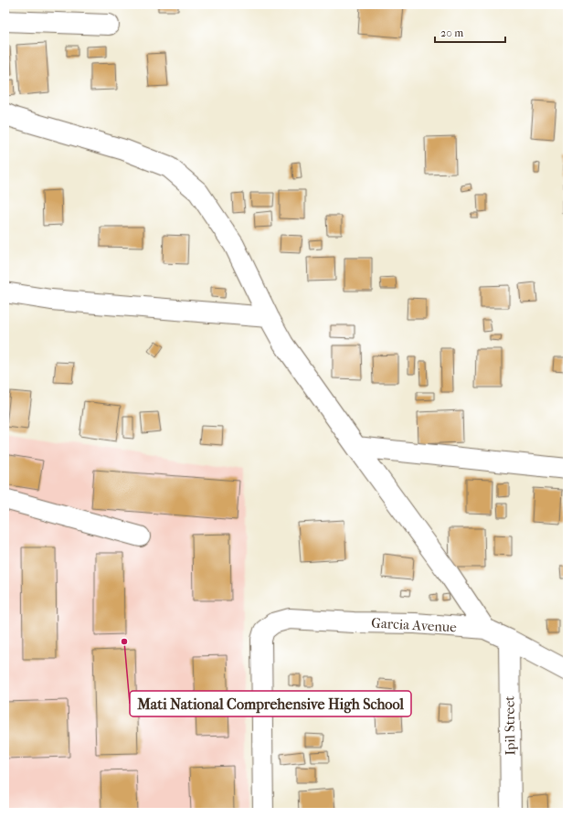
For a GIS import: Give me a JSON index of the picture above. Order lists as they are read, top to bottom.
{
  "streets": {
    "street": ["Garcia Avenue", "Ipil Street"]
  },
  "crossings": [
    ["Garcia Avenue", "Ipil Street"]
  ],
  "places": ["Mati National Comprehensive High School"],
  "scale_bar": "20 m"
}
